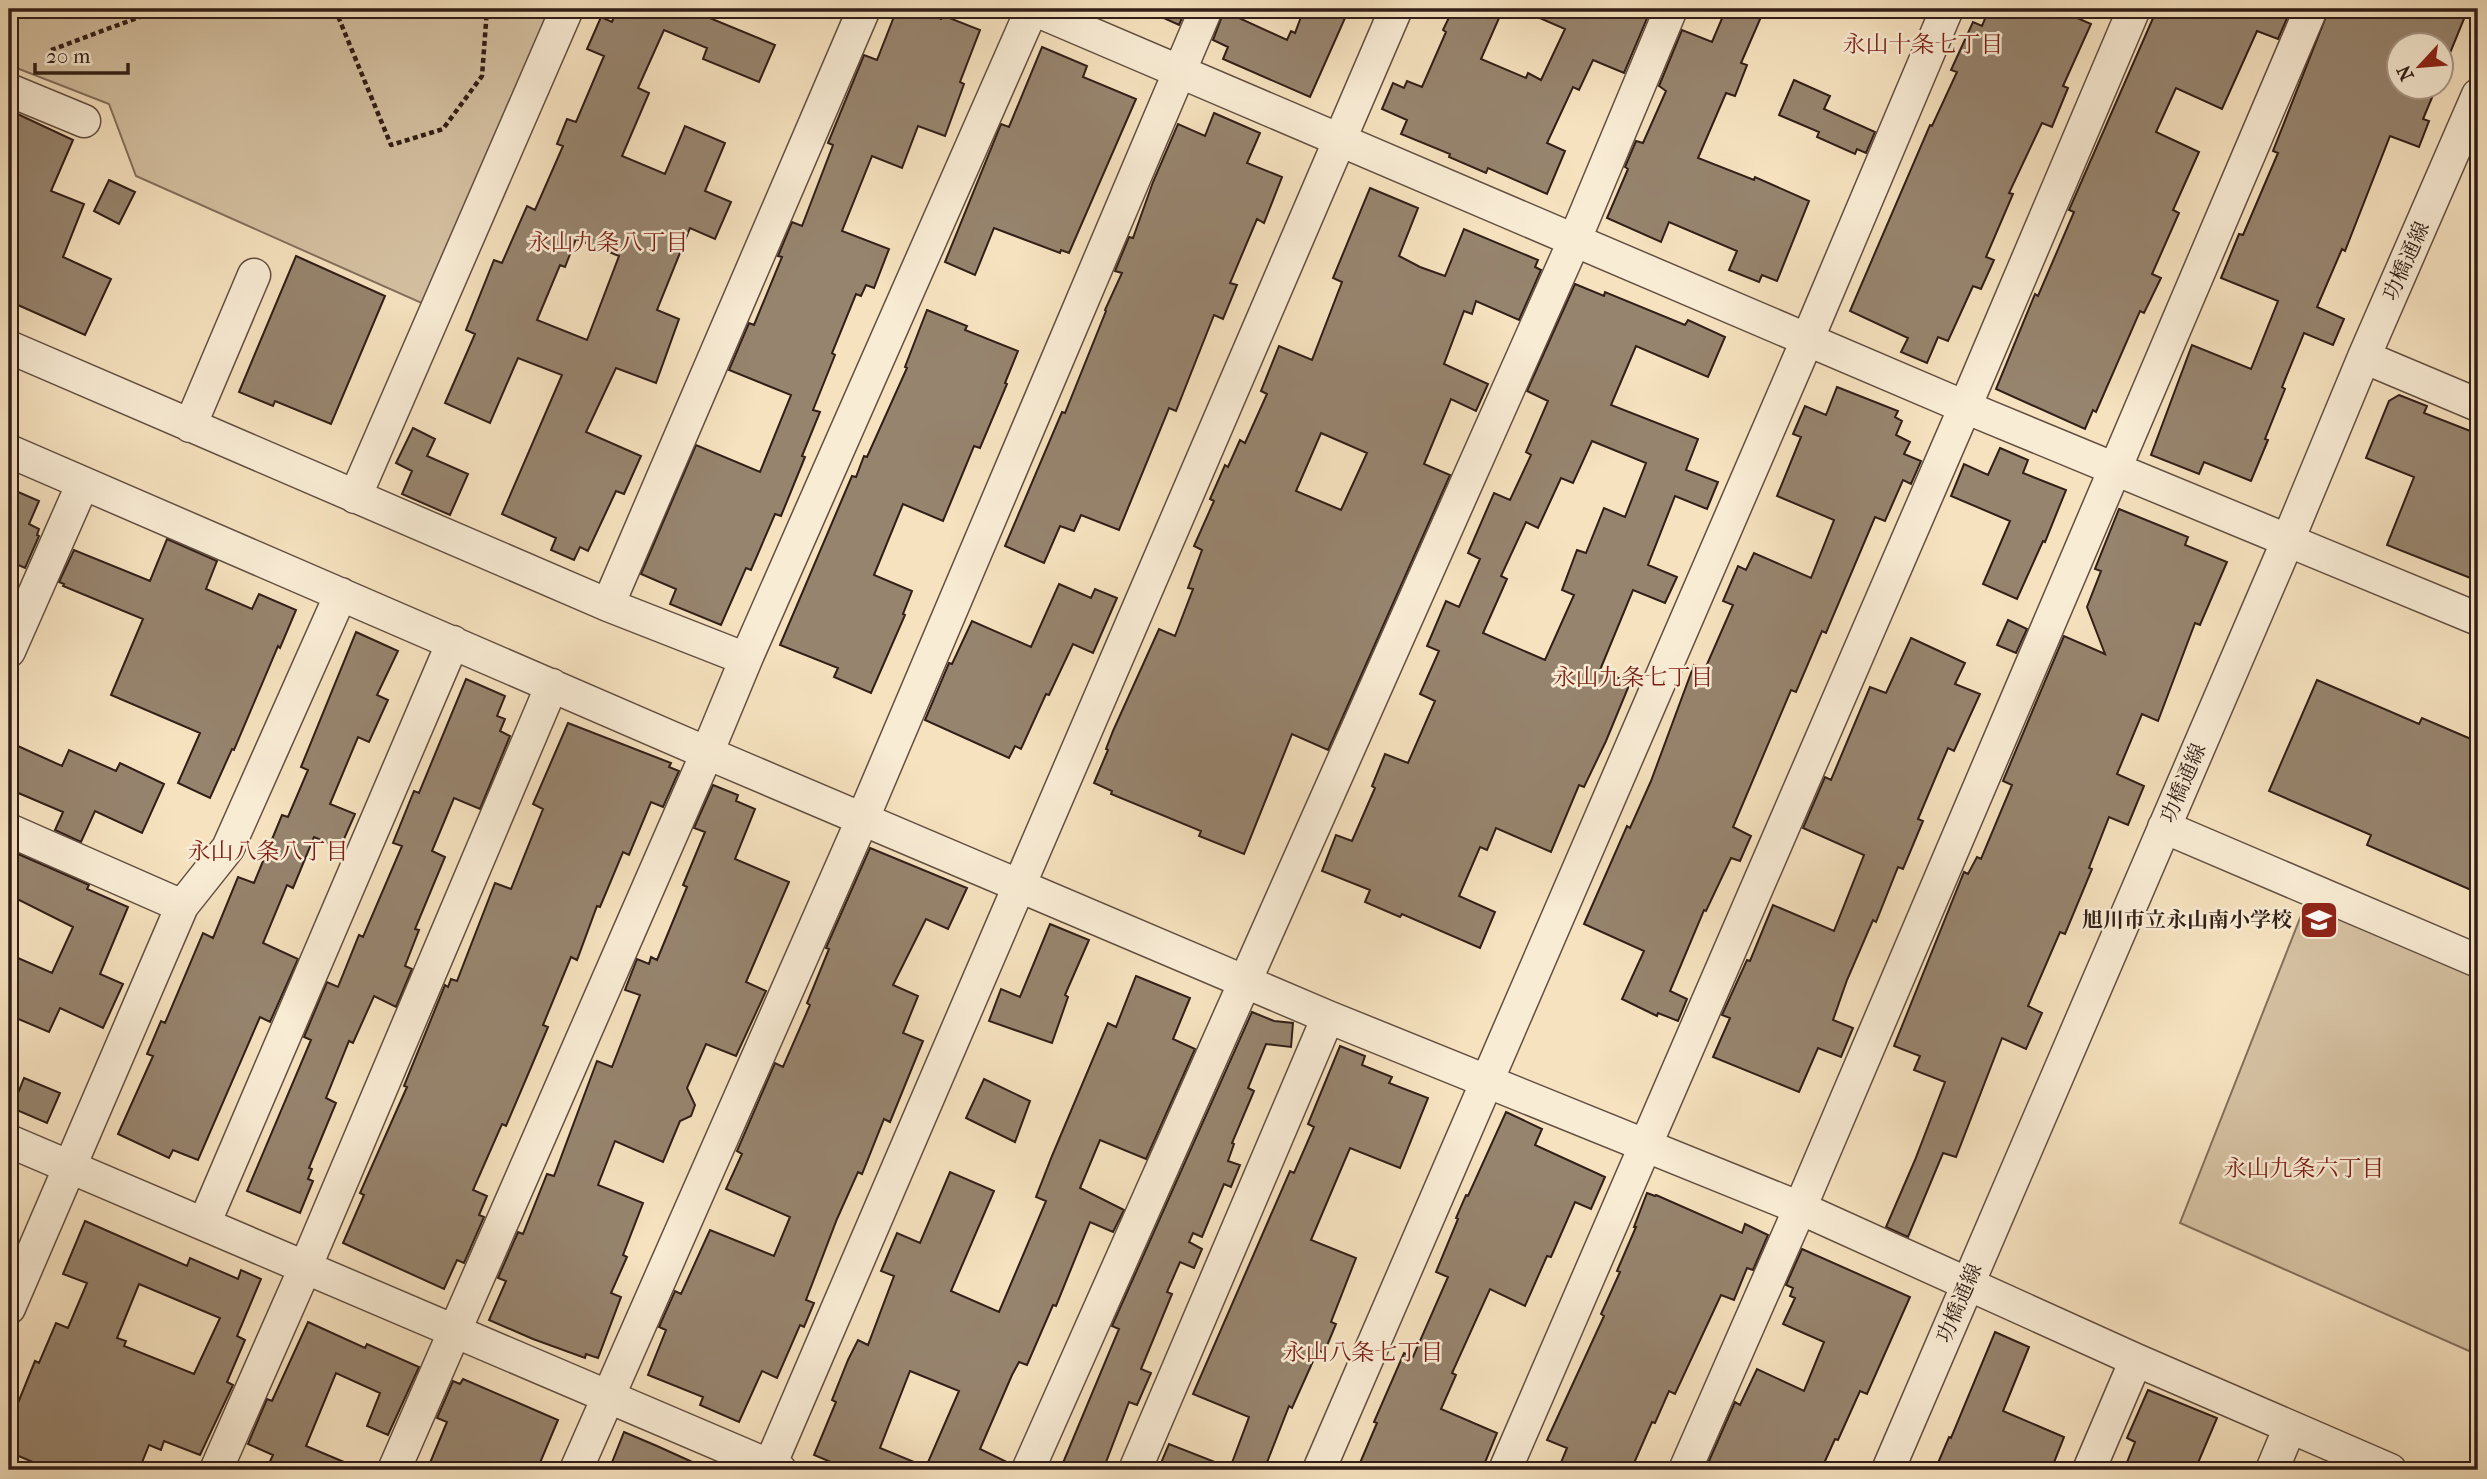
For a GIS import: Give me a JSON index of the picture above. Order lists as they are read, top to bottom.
{
  "streets": {
    "street": ["功橋通線"]
  },
  "districts": [
    "永山十条七丁目",
    "永山九条八丁目",
    "永山九条七丁目",
    "永山八条八丁目",
    "永山九条六丁目",
    "永山八条七丁目"
  ],
  "places": {
    "school or university": ["旭川市立永山南小学校"]
  },
  "scale_bar": "20 m",
  "north": "bottom left"
}
